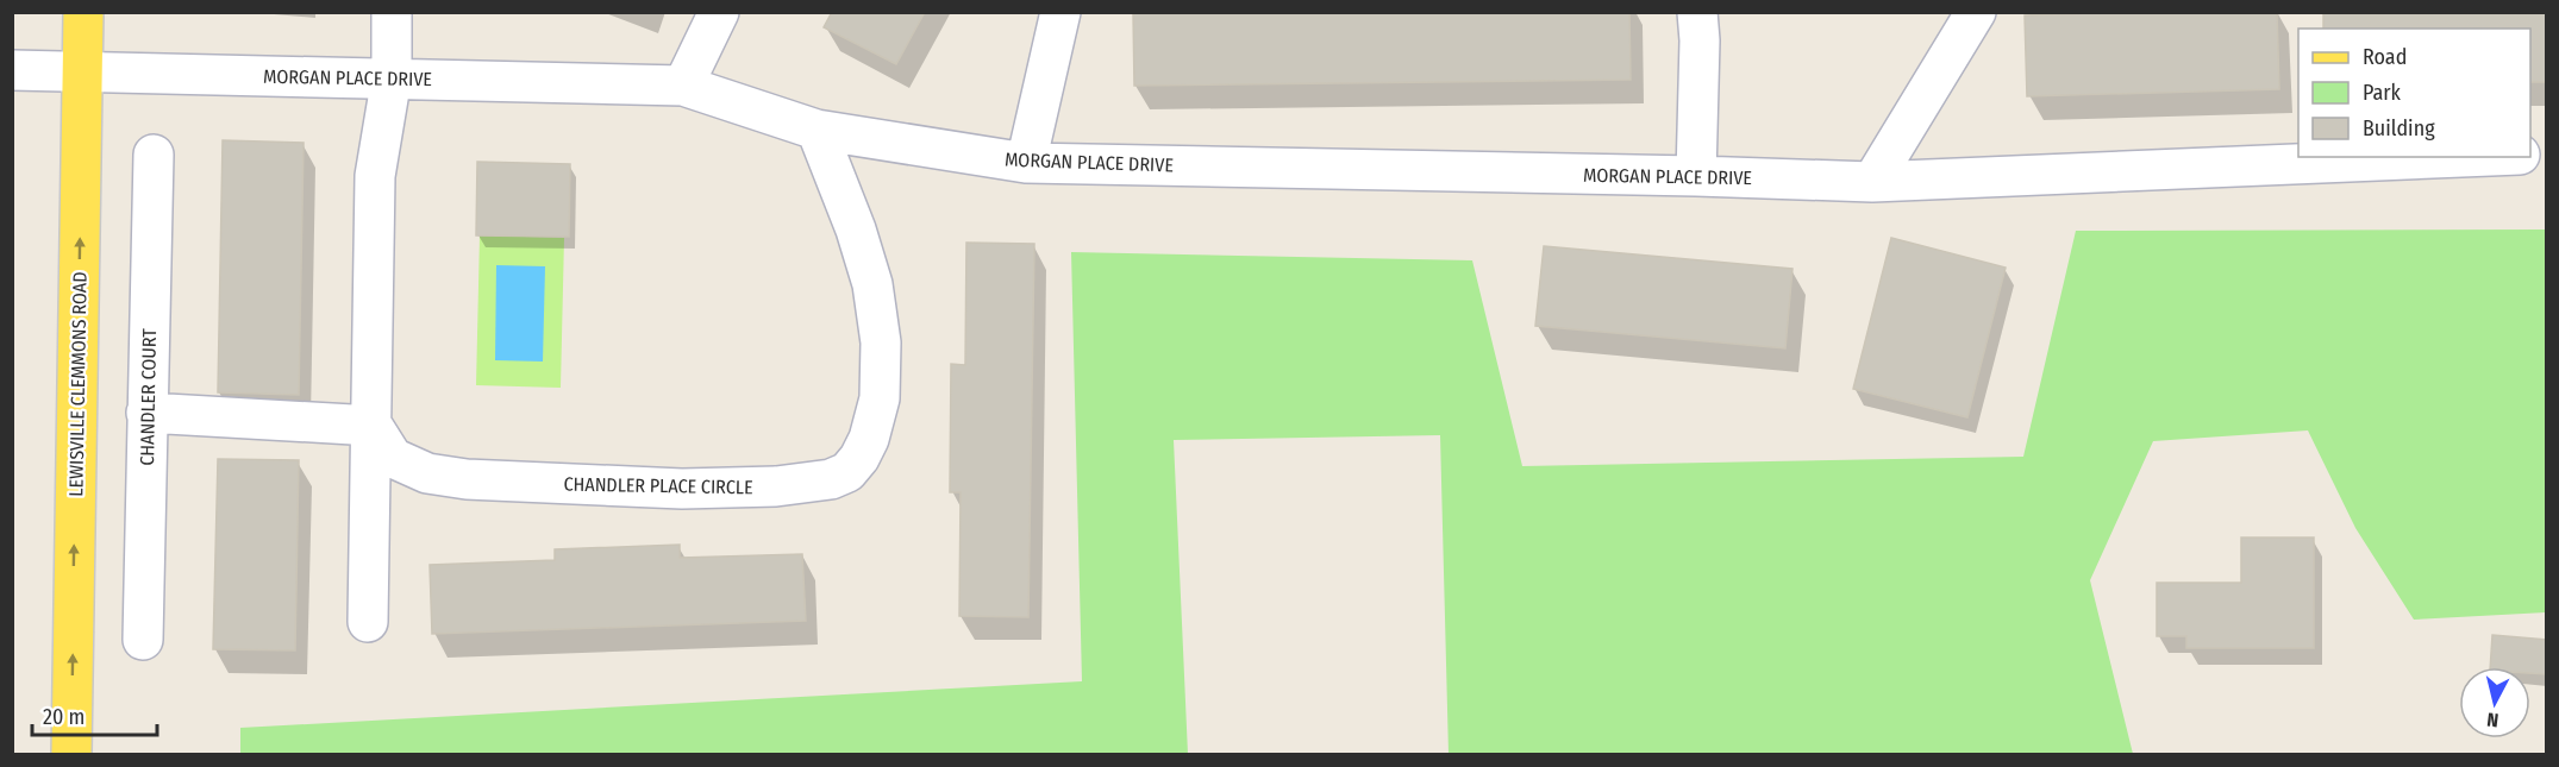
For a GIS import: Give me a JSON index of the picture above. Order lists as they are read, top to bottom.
{
  "streets": {
    "main road": ["LEWISVILLE CLEMMONS ROAD"],
    "street": ["MORGAN PLACE DRIVE", "CHANDLER COURT", "CHANDLER PLACE CIRCLE"]
  },
  "crossings": [
    ["MORGAN PLACE DRIVE", "LEWISVILLE CLEMMONS ROAD"],
    ["MORGAN PLACE DRIVE", "CHANDLER PLACE CIRCLE"]
  ],
  "one_way": ["LEWISVILLE CLEMMONS ROAD"],
  "legend": ["Road", "Park", "Building"],
  "scale_bar": "20 m",
  "north": "bottom"
}
